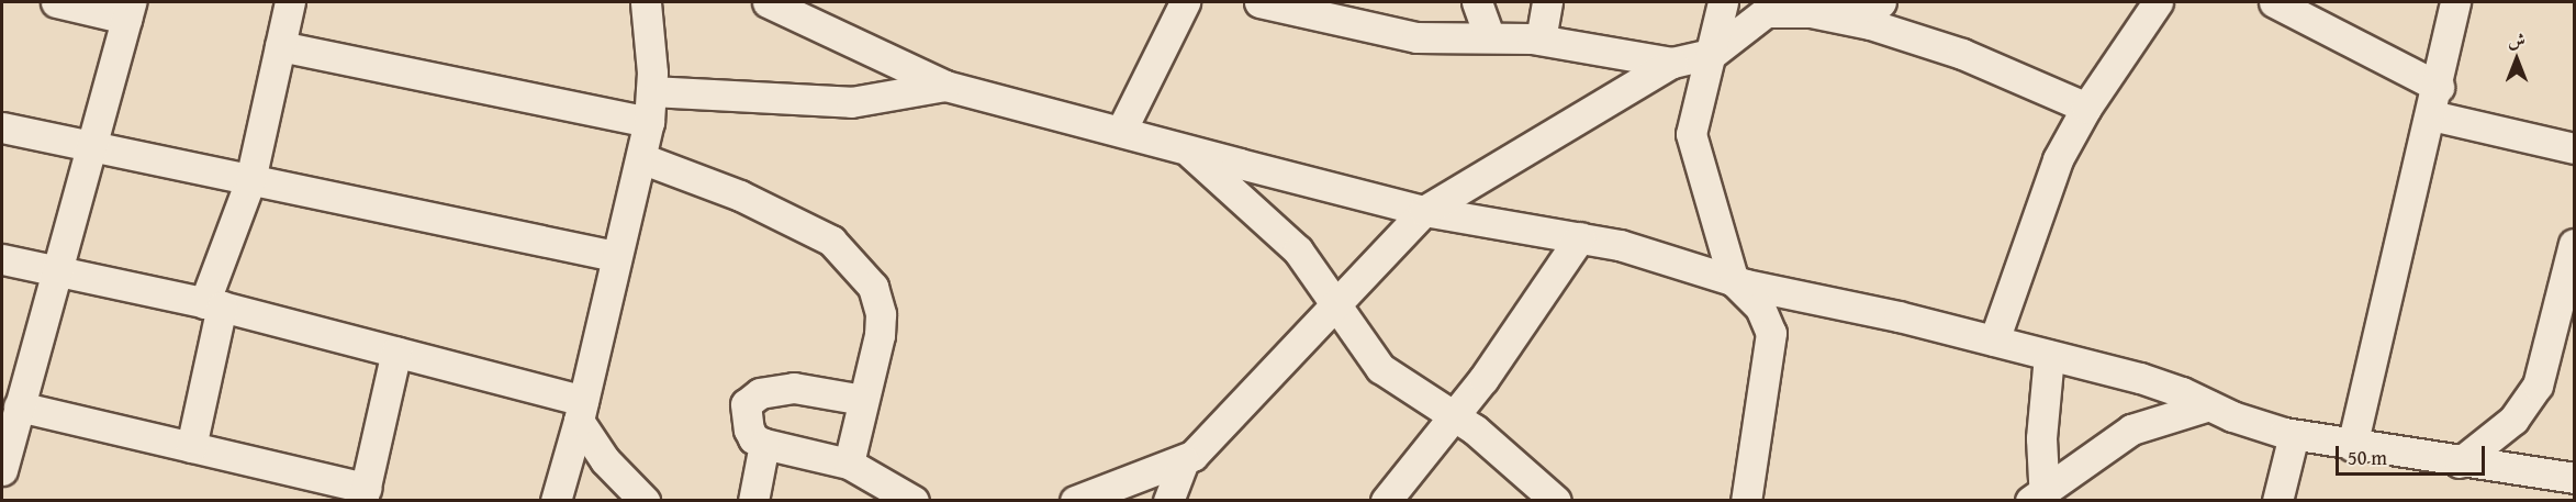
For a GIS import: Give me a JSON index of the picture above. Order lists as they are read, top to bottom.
{
  "scale_bar": "50 m",
  "north": "top"
}
